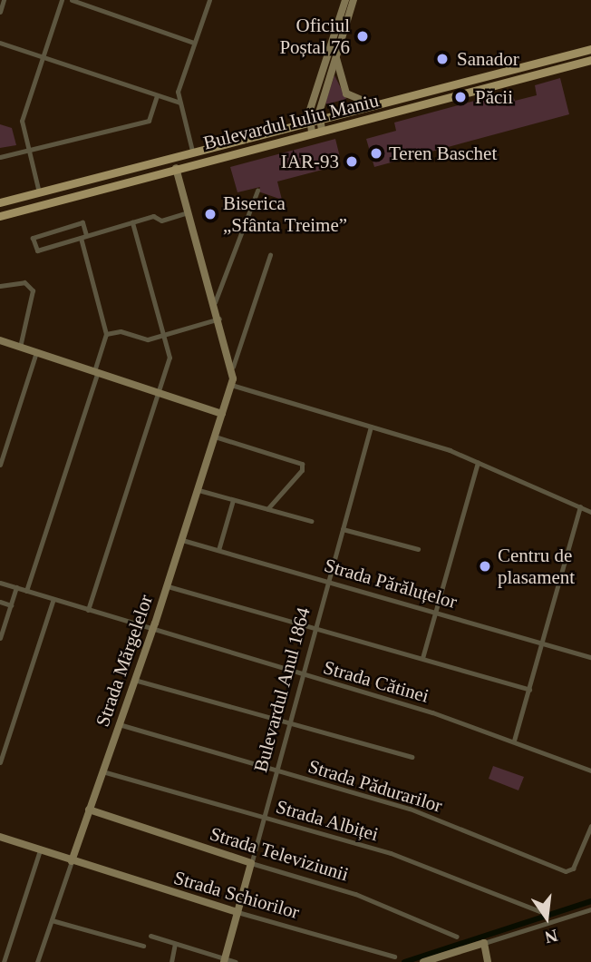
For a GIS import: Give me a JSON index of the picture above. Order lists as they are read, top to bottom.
{
  "streets": {
    "main road": ["Bulevardul Iuliu Maniu"],
    "street": [
      "Strada Părăluțelor",
      "Strada Mărgelelor",
      "Strada Cătinei",
      "Bulevardul Anul 1864",
      "Strada Pădurarilor",
      "Strada Albiței",
      "Strada Televiziunii",
      "Strada Schiorilor"
    ]
  },
  "crossings": [
    ["Bulevardul Iuliu Maniu", "Strada Mărgelelor"],
    ["Strada Părăluțelor", "Strada Mărgelelor"],
    ["Strada Părăluțelor", "Bulevardul Anul 1864"],
    ["Strada Mărgelelor", "Strada Cătinei"],
    ["Strada Mărgelelor", "Strada Pădurarilor"],
    ["Strada Mărgelelor", "Strada Albiței"],
    ["Strada Mărgelelor", "Strada Televiziunii"],
    ["Strada Mărgelelor", "Strada Schiorilor"],
    ["Strada Cătinei", "Bulevardul Anul 1864"],
    ["Bulevardul Anul 1864", "Strada Pădurarilor"],
    ["Bulevardul Anul 1864", "Strada Albiței"],
    ["Bulevardul Anul 1864", "Strada Televiziunii"],
    ["Bulevardul Anul 1864", "Strada Schiorilor"]
  ],
  "places": [
    "Oficiul Poștal 76",
    "Sanador",
    "Păcii",
    "Teren Baschet",
    "IAR-93",
    "Biserica „Sfânta Treime”",
    "Centru de plasament"
  ],
  "north": "bottom"
}
